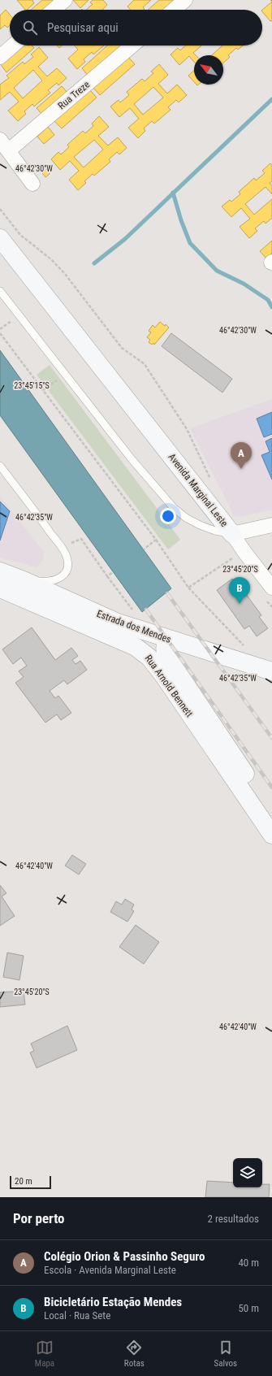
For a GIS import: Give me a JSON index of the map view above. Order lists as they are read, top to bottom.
{
  "streets": {
    "street": [
      "Rua Treze",
      "Avenida Marginal Leste",
      "Estrada dos Mendes",
      "Rua Arnold Bennett"
    ]
  },
  "crossings": [
    ["Estrada dos Mendes", "Rua Arnold Bennett"]
  ],
  "scale_bar": "20 m",
  "north": "top left",
  "page": {
    "search": "Pesquisar aqui",
    "pins": ["A", "B"],
    "scale": "20 m",
    "heading": ["Por perto", "2 resultados"],
    "list": [
      {
        "mark": "A",
        "name": "Colégio Orion & Passinho Seguro",
        "note": "Escola · Avenida Marginal Leste",
        "value": "40 m"
      },
      {
        "mark": "B",
        "name": "Bicicletário Estação Mendes",
        "note": "Local · Rua Sete",
        "value": "50 m"
      }
    ],
    "nav": ["Mapa", "Rotas", "Salvos"]
  },
  "coordinates": [
    "46°42'30\"W",
    "23°45'15\"S",
    "46°42'35\"W",
    "23°45'20\"S",
    "46°42'40\"W"
  ]
}
